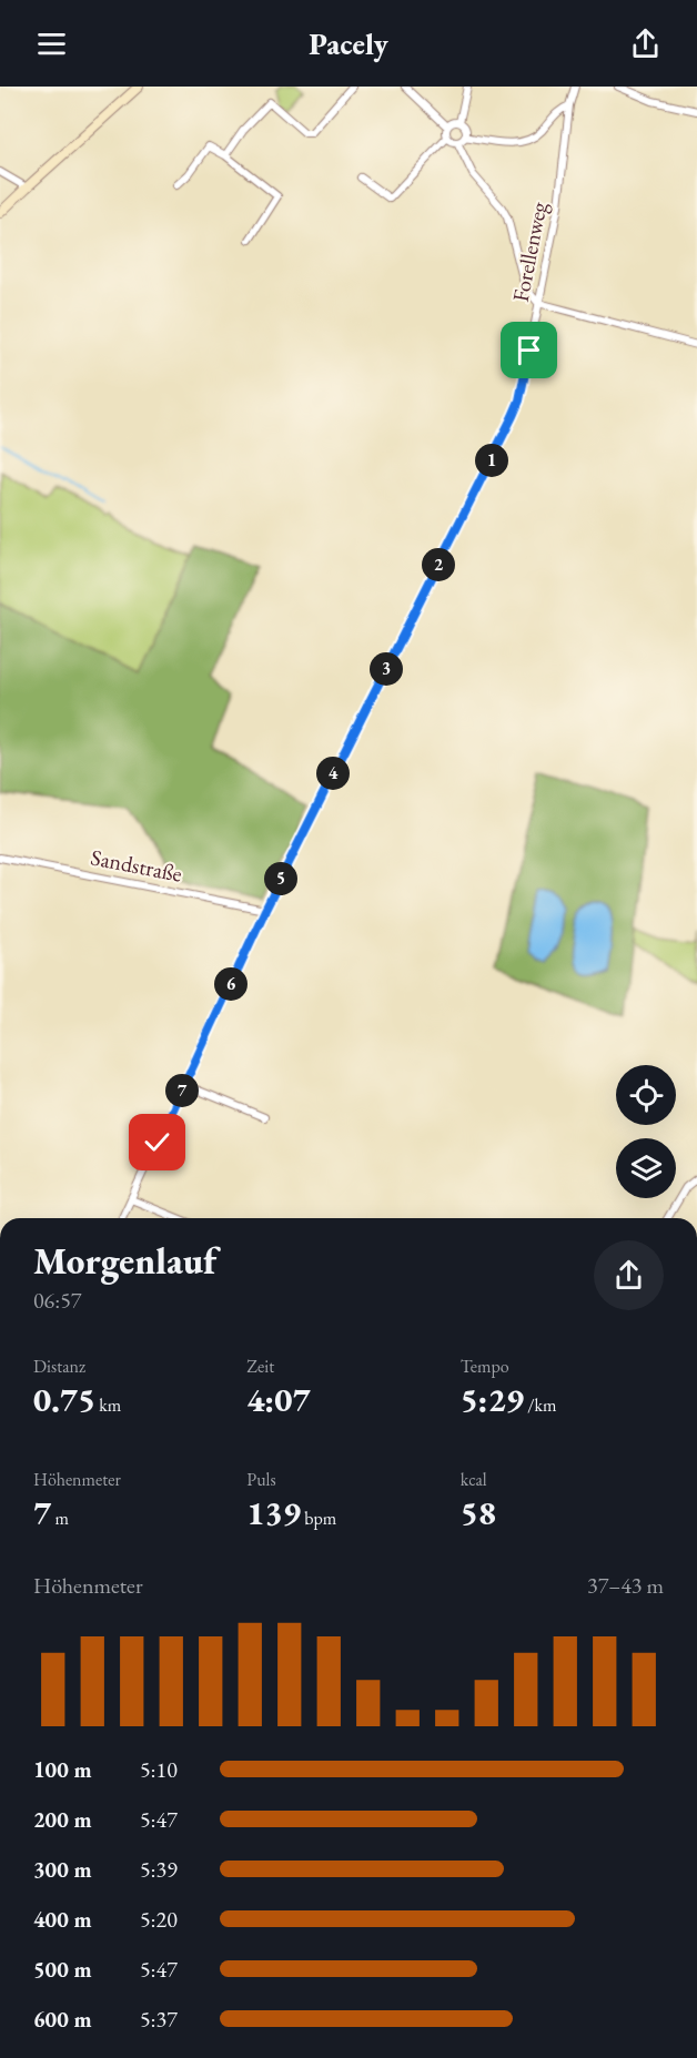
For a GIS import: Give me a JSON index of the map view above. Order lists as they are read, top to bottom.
{
  "streets": {
    "street": ["Forellenweg", "Sandstraße"]
  },
  "crossings": [
    ["Forellenweg", "Sandstraße"]
  ],
  "page": {
    "header": "Pacely",
    "pins": [
      "1",
      "2",
      "3",
      "4",
      "5",
      "6",
      "7"
    ],
    "heading": ["Morgenlauf", "06:57"],
    "stats": [
      ["Distanz", "0.75 km"],
      ["Zeit", "4:07"],
      ["Tempo", "5:29 /km"],
      ["Höhenmeter", "7 m"],
      ["Puls", "139 bpm"],
      ["kcal", "58"]
    ],
    "chart": ["Höhenmeter", "37–43 m"],
    "list": [
      {
        "name": "100 m",
        "note": "5:10"
      },
      {
        "name": "200 m",
        "note": "5:47"
      },
      {
        "name": "300 m",
        "note": "5:39"
      },
      {
        "name": "400 m",
        "note": "5:20"
      },
      {
        "name": "500 m",
        "note": "5:47"
      },
      {
        "name": "600 m",
        "note": "5:37"
      }
    ]
  }
}
